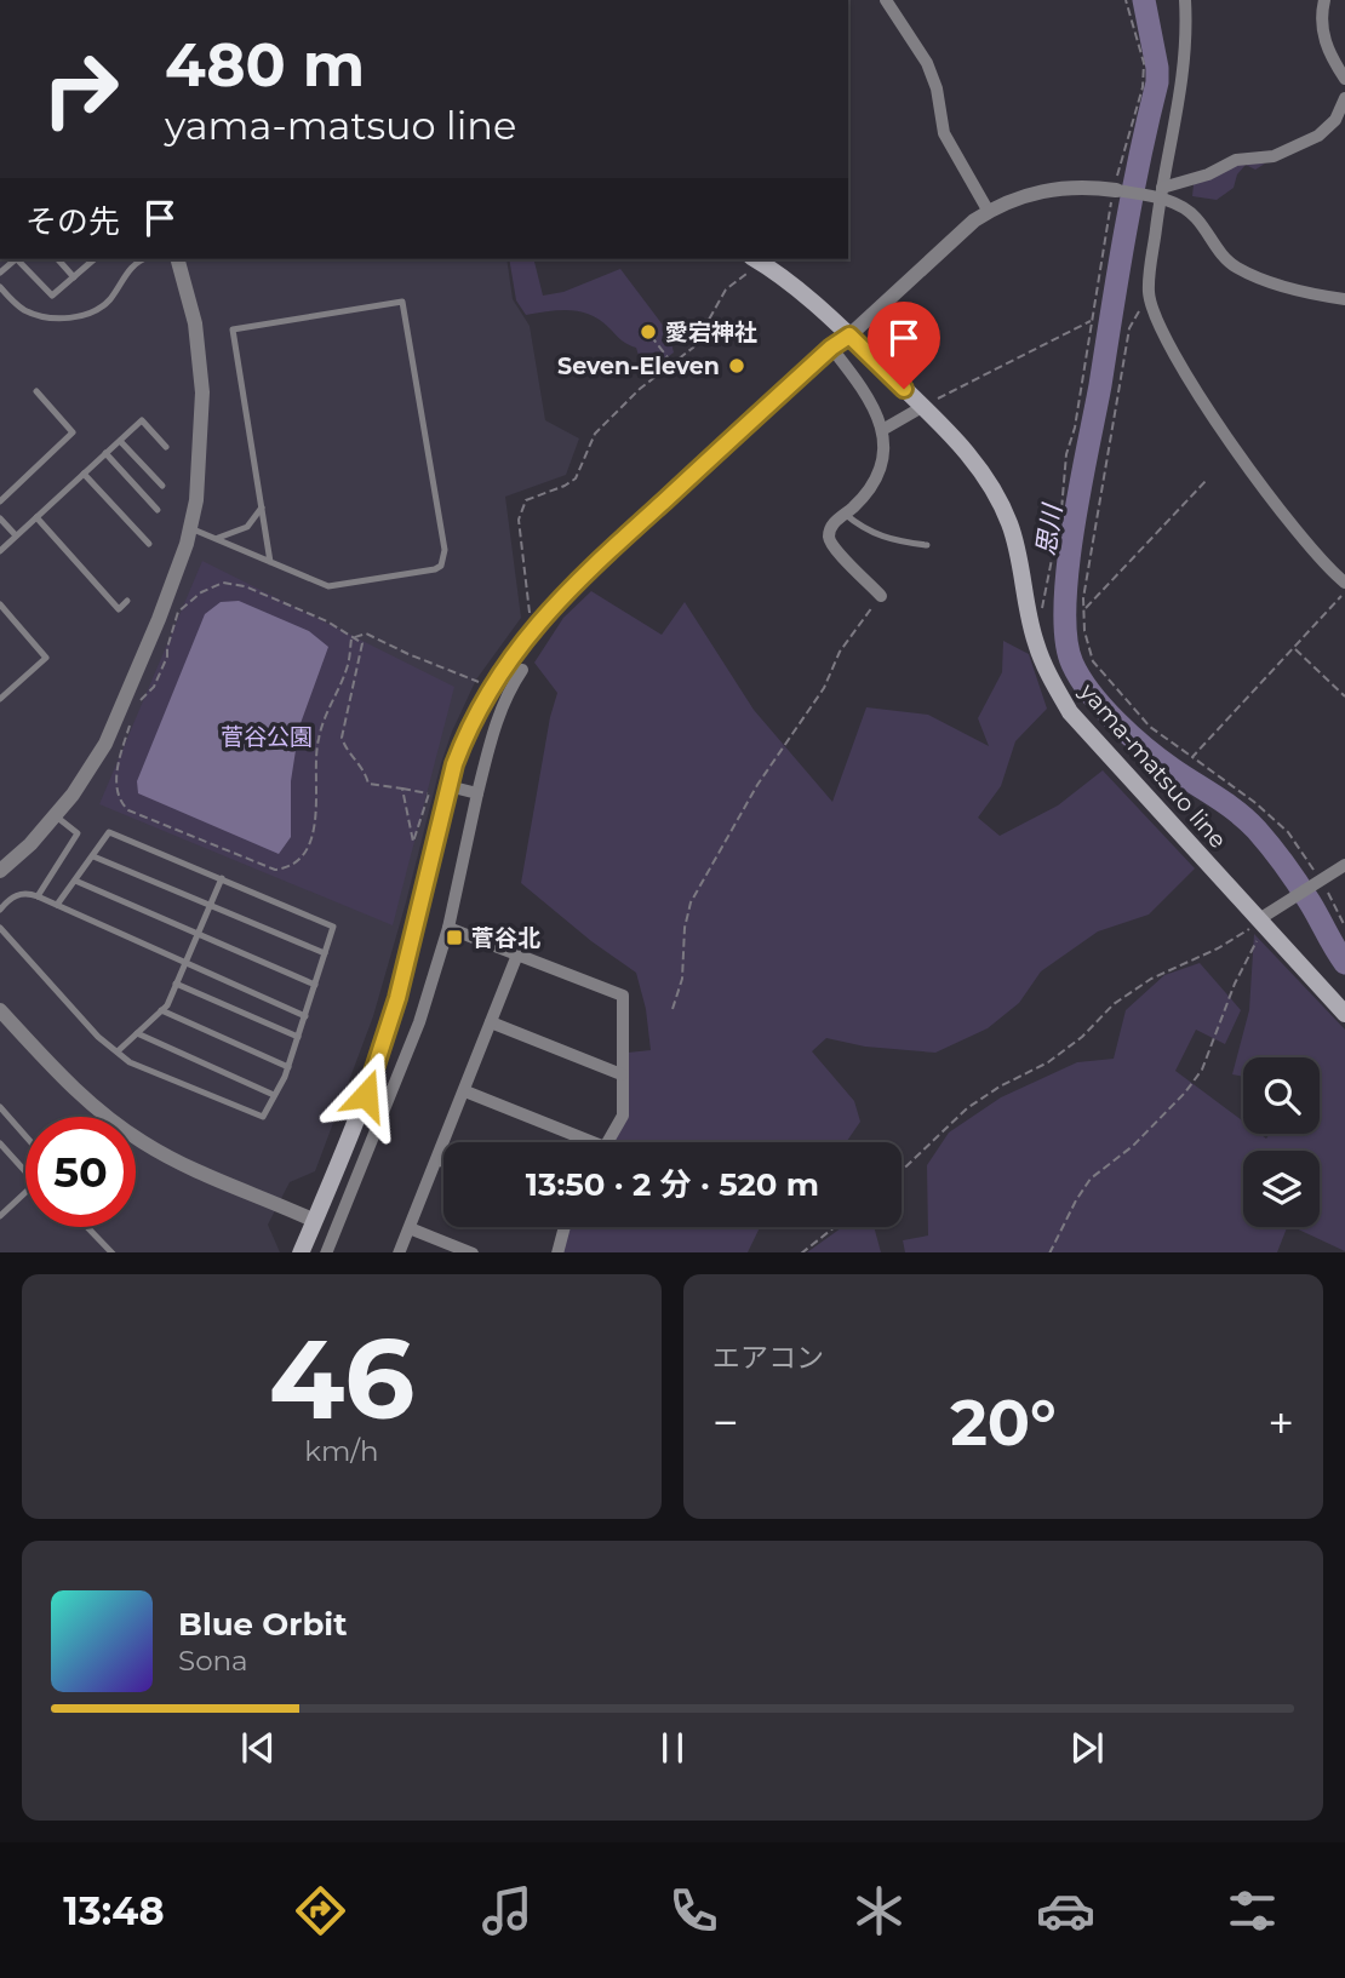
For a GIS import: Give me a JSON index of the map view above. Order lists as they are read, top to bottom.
{
  "streets": {
    "main road": ["yama-matsuo line"]
  },
  "water": ["思川"],
  "parks": ["菅谷公園"],
  "places": {
    "other": ["愛宕神社", "Seven-Eleven"],
    "transit": ["菅谷北"]
  },
  "page": {
    "turn": ["480 m", "yama-matsuo line"],
    "then": "その先",
    "limit": "50",
    "trip": "13:50 · 2 分 · 520 m",
    "tile": [
      ["46", "km/h"],
      "エアコン"
    ],
    "heat": ["−", "20°", "+"],
    "song": ["Blue Orbit", "Sona"],
    "tabs": "13:48"
  }
}
